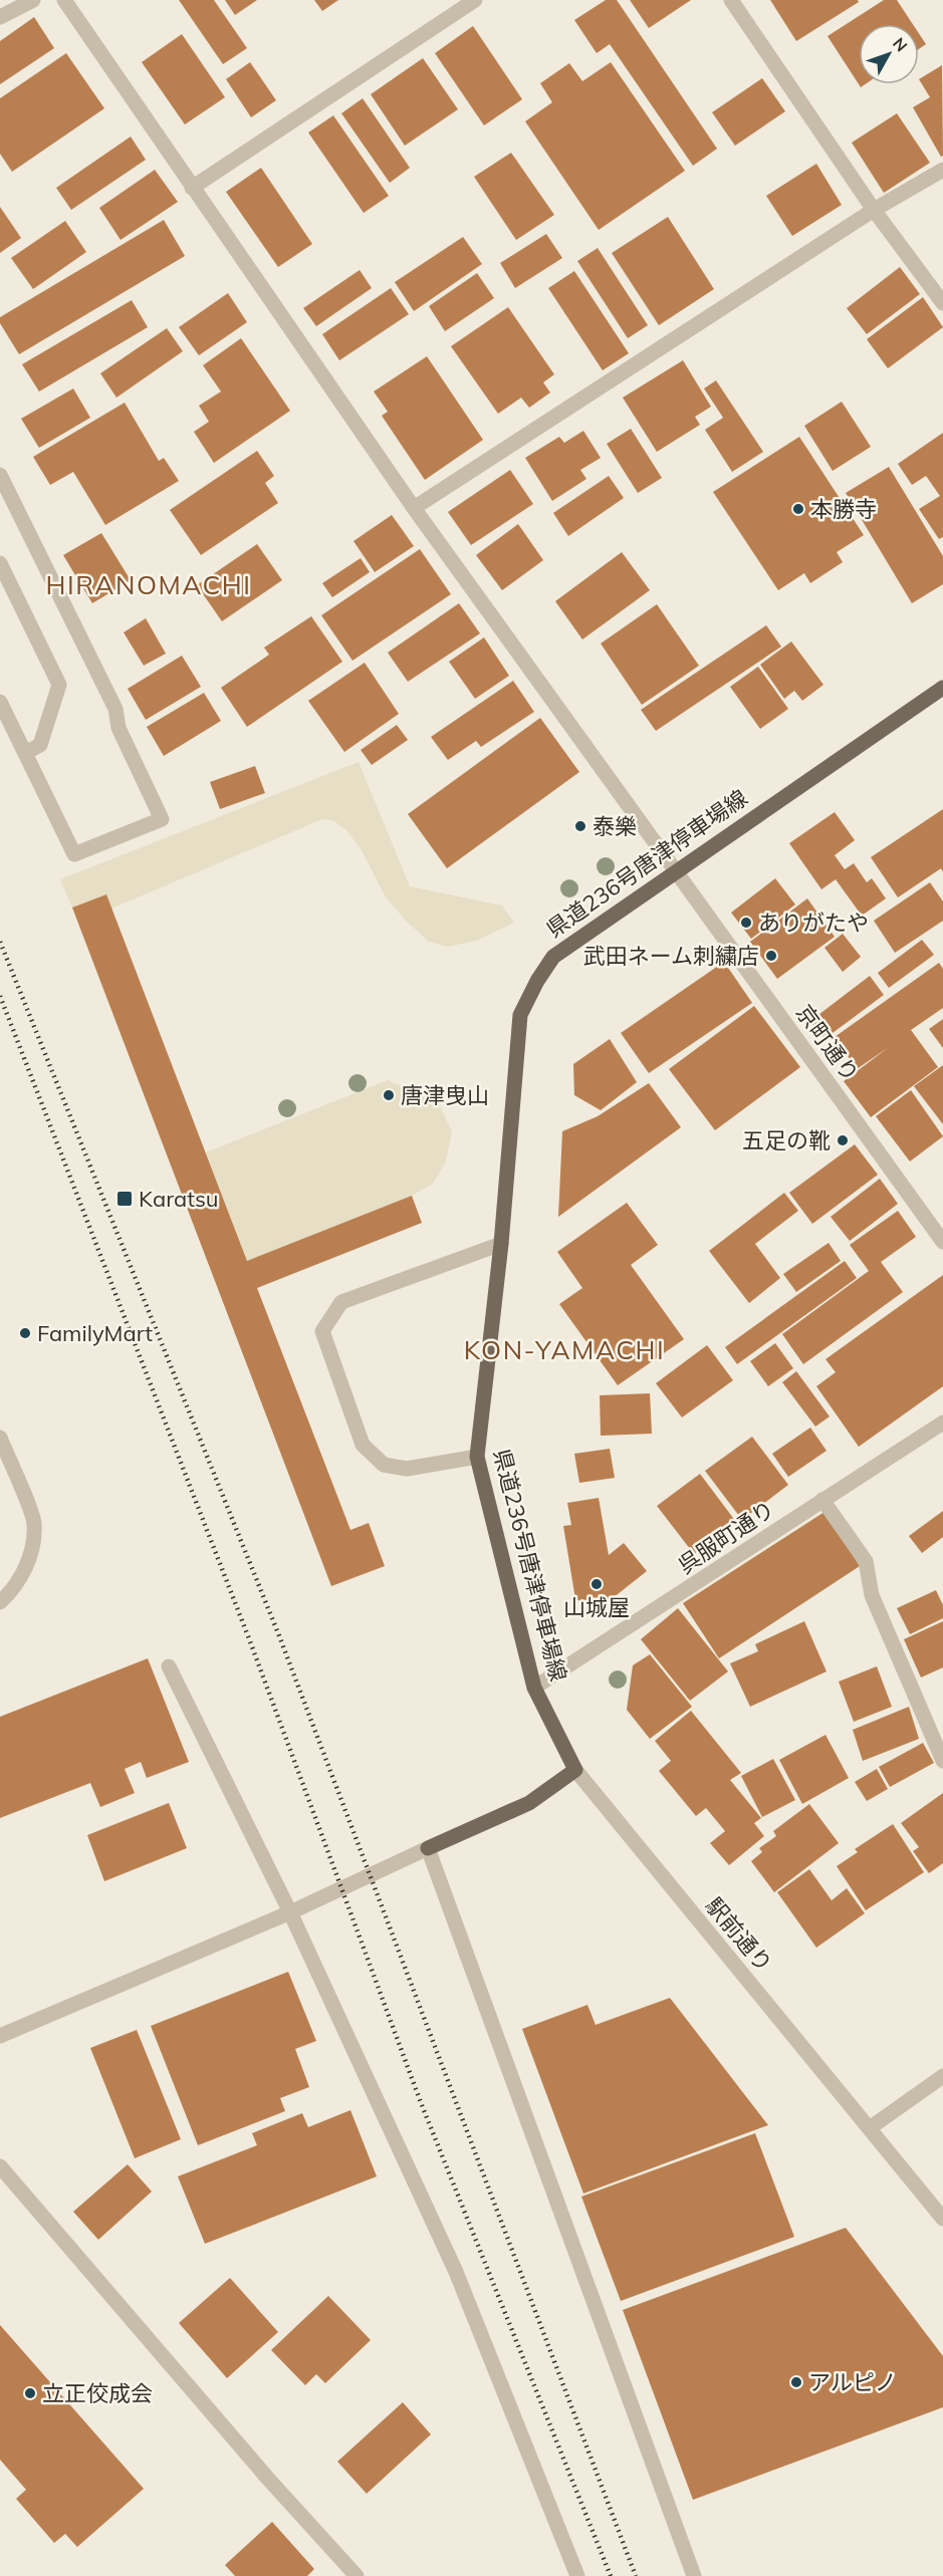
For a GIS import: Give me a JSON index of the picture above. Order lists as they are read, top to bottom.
{
  "streets": {
    "main road": ["県道236号唐津停車場線"],
    "street": ["京町通り", "呉服町通り", "駅前通り"]
  },
  "crossings": [
    ["県道236号唐津停車場線", "京町通り"],
    ["県道236号唐津停車場線", "呉服町通り"],
    ["県道236号唐津停車場線", "駅前通り"]
  ],
  "districts": ["HIRANOMACHI", "KON-YAMACHI"],
  "places": {
    "other": [
      "本勝寺",
      "泰樂",
      "ありがたや",
      "武田ネーム刺繍店",
      "唐津曳山",
      "五足の靴",
      "FamilyMart",
      "山城屋",
      "アルピノ",
      "立正佼成会"
    ],
    "transit": ["Karatsu"]
  },
  "north": "top right"
}
